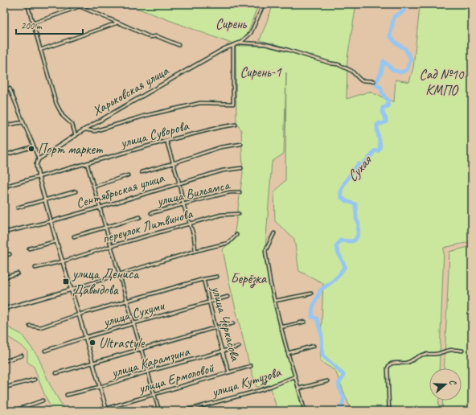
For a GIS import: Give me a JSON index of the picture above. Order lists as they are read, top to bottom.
{
  "streets": {
    "street": [
      "Харьковская улица",
      "улица Суворова",
      "Сентябрьская улица",
      "улица Вильямса",
      "переулок Литвинова",
      "улица Сухуми",
      "улица Черкасова",
      "улица Карамзина",
      "улица Ермоловой",
      "улица Кутузова"
    ]
  },
  "crossings": [
    ["улица Сухуми", "улица Черкасова"],
    ["улица Черкасова", "улица Карамзина"],
    ["улица Черкасова", "улица Ермоловой"]
  ],
  "water": ["Сухая"],
  "parks": [
    "Сирень",
    "Сирень-1",
    "Сад №10 КМПО",
    "Берёзка"
  ],
  "places": {
    "other": ["Порт маркет", "Ultrastyle"],
    "transit": ["улица Дениса Давыдова"]
  },
  "scale_bar": "200 m",
  "north": "right"
}
